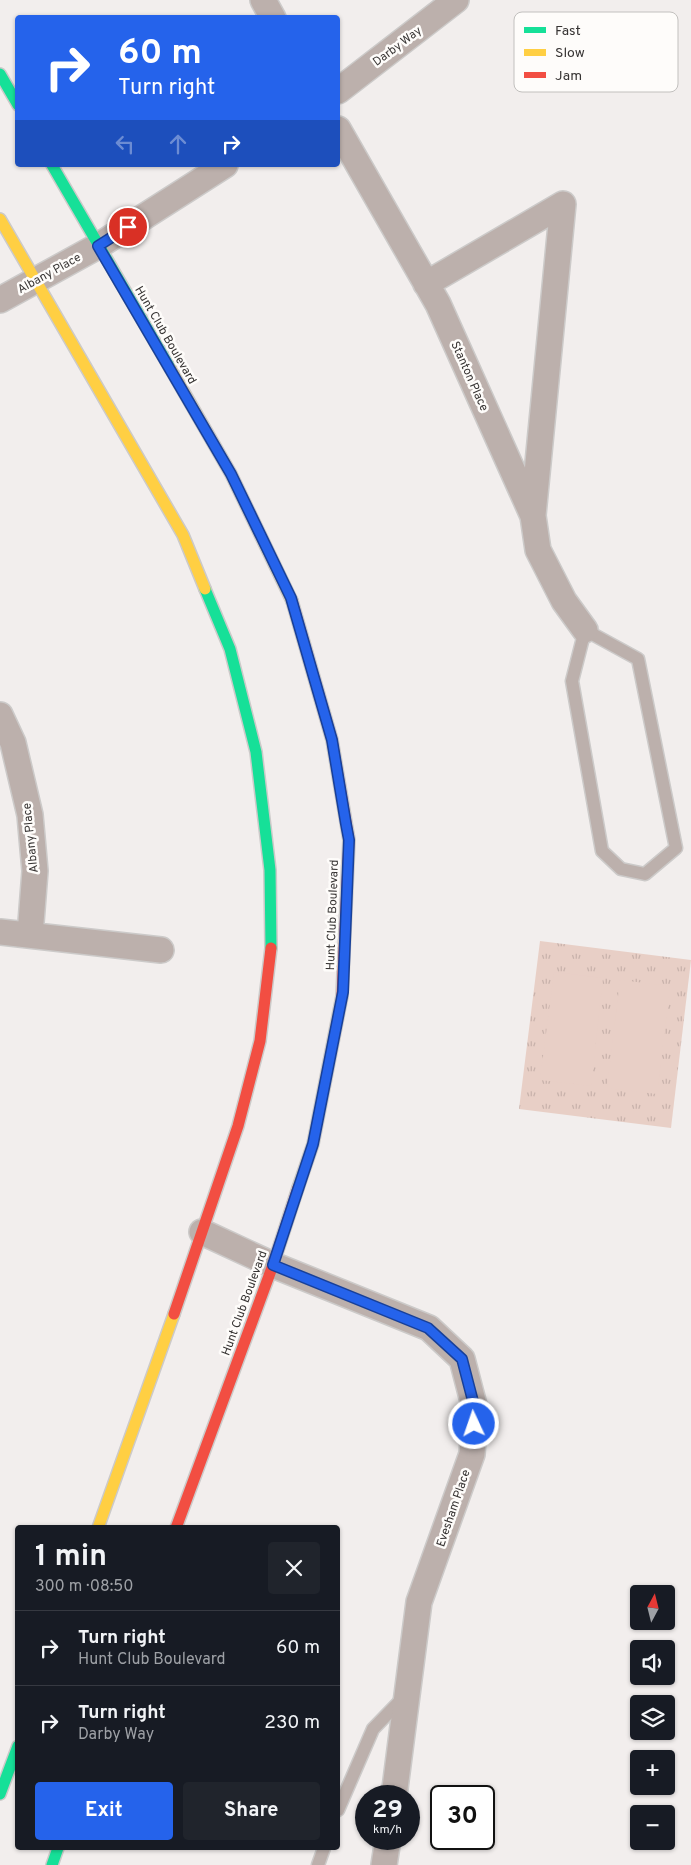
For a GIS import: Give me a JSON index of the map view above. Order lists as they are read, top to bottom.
{
  "streets": {
    "street": [
      "Darby Way",
      "Albany Place",
      "Hunt Club Boulevard",
      "Stanton Place",
      "Evesham Place"
    ]
  },
  "crossings": [
    ["Albany Place", "Hunt Club Boulevard"],
    ["Hunt Club Boulevard", "Evesham Place"]
  ],
  "legend": ["Fast", "Slow", "Jam"],
  "north": "top",
  "page": {
    "turn": ["60 m", "Turn right"],
    "heading": ["1 min", "300 m · 08:50"],
    "map_buttons": ["+", "−"],
    "list": [
      {
        "name": "Turn right",
        "note": "Hunt Club Boulevard",
        "value": "60 m"
      },
      {
        "name": "Turn right",
        "note": "Darby Way",
        "value": "230 m"
      }
    ],
    "buttons": ["Exit", "Share"],
    "speed": "29 km/h",
    "limit": "30"
  }
}
